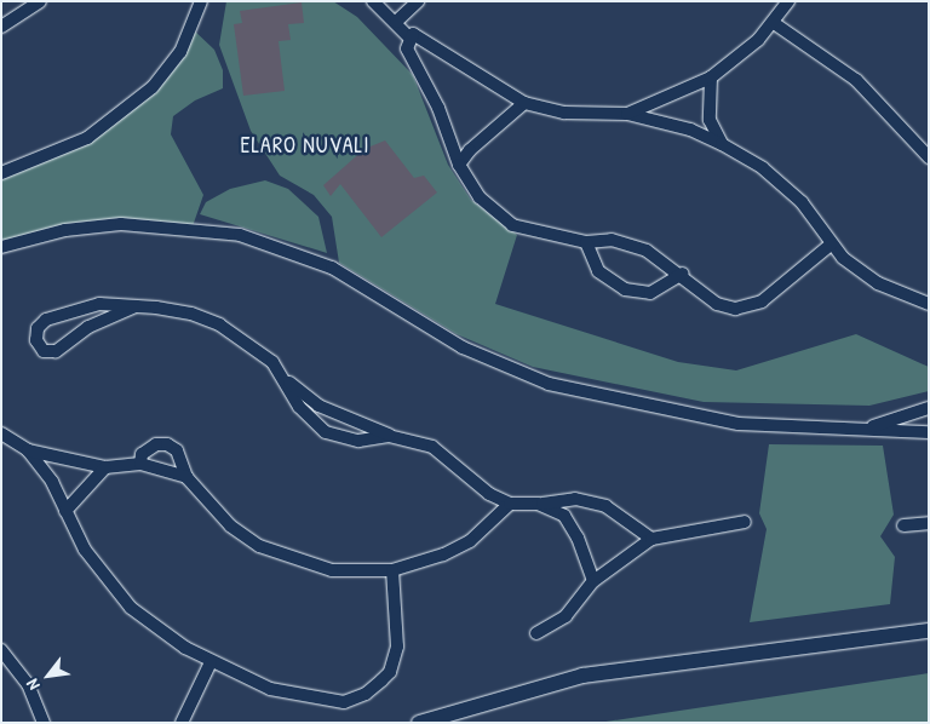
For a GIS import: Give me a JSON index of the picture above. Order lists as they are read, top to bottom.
{
  "districts": ["ELARO NUVALI"],
  "north": "bottom left"
}
